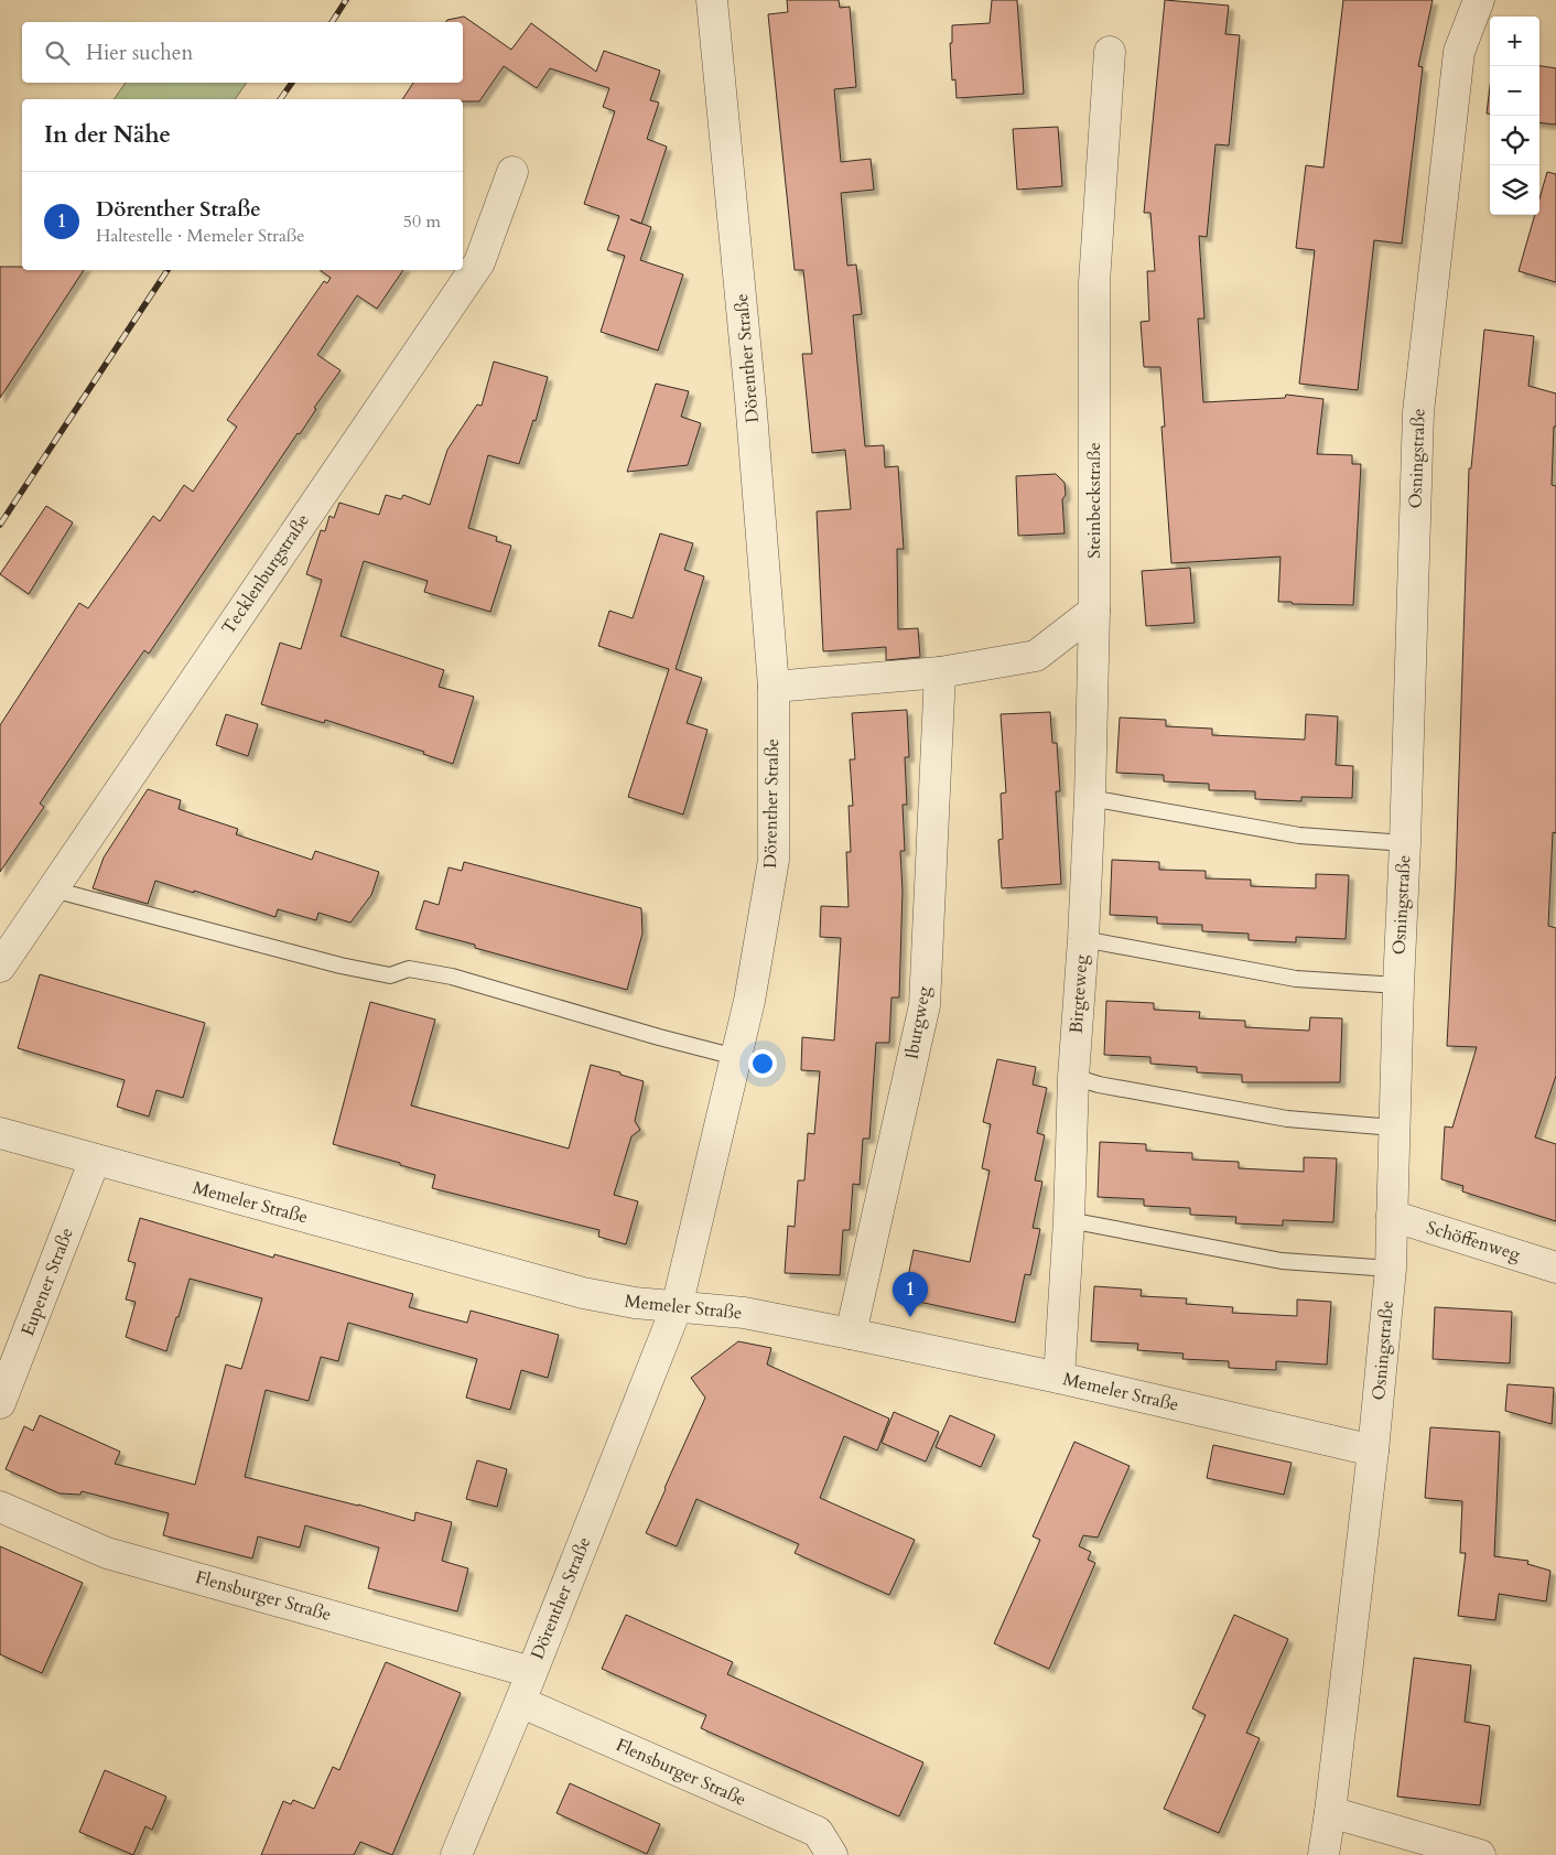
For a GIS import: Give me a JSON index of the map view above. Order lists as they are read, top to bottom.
{
  "streets": {
    "street": [
      "Dörenther Straße",
      "Osningstraße",
      "Steinbeckstraße",
      "Tecklenburgstraße",
      "Birgteweg",
      "Iburgweg",
      "Memeler Straße",
      "Schöffenweg",
      "Eupener Straße",
      "Flensburger Straße"
    ]
  },
  "crossings": [
    ["Dörenther Straße", "Memeler Straße"],
    ["Dörenther Straße", "Flensburger Straße"],
    ["Osningstraße", "Memeler Straße"],
    ["Osningstraße", "Schöffenweg"],
    ["Steinbeckstraße", "Birgteweg"],
    ["Birgteweg", "Memeler Straße"],
    ["Iburgweg", "Memeler Straße"],
    ["Memeler Straße", "Eupener Straße"]
  ],
  "page": {
    "map_buttons": ["+", "−"],
    "search": "Hier suchen",
    "heading": "In der Nähe",
    "list": [
      {
        "mark": "1",
        "name": "Dörenther Straße",
        "note": "Haltestelle · Memeler Straße",
        "value": "50 m"
      }
    ],
    "pins": "1"
  }
}
